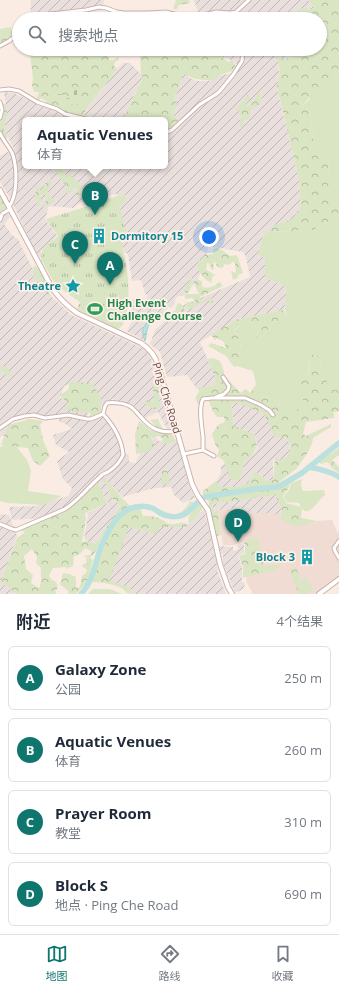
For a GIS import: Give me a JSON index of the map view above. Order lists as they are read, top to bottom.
{
  "streets": {
    "street": ["Ping Che Road"]
  },
  "places": {
    "building": ["Dormitory 15", "Block 3"],
    "place": ["Theatre"],
    "sports": ["High Event Challenge Course"]
  },
  "page": {
    "search": "搜索地点",
    "popup": ["Aquatic Venues", "体育"],
    "pins": [
      "B",
      "C",
      "A",
      "D"
    ],
    "heading": ["附近", "4个结果"],
    "list": [
      {
        "mark": "A",
        "name": "Galaxy Zone",
        "note": "公园",
        "value": "250 m"
      },
      {
        "mark": "B",
        "name": "Aquatic Venues",
        "note": "体育",
        "value": "260 m"
      },
      {
        "mark": "C",
        "name": "Prayer Room",
        "note": "教堂",
        "value": "310 m"
      },
      {
        "mark": "D",
        "name": "Block S",
        "note": "地点 · Ping Che Road",
        "value": "690 m"
      }
    ],
    "nav": ["地图", "路线", "收藏"]
  }
}
